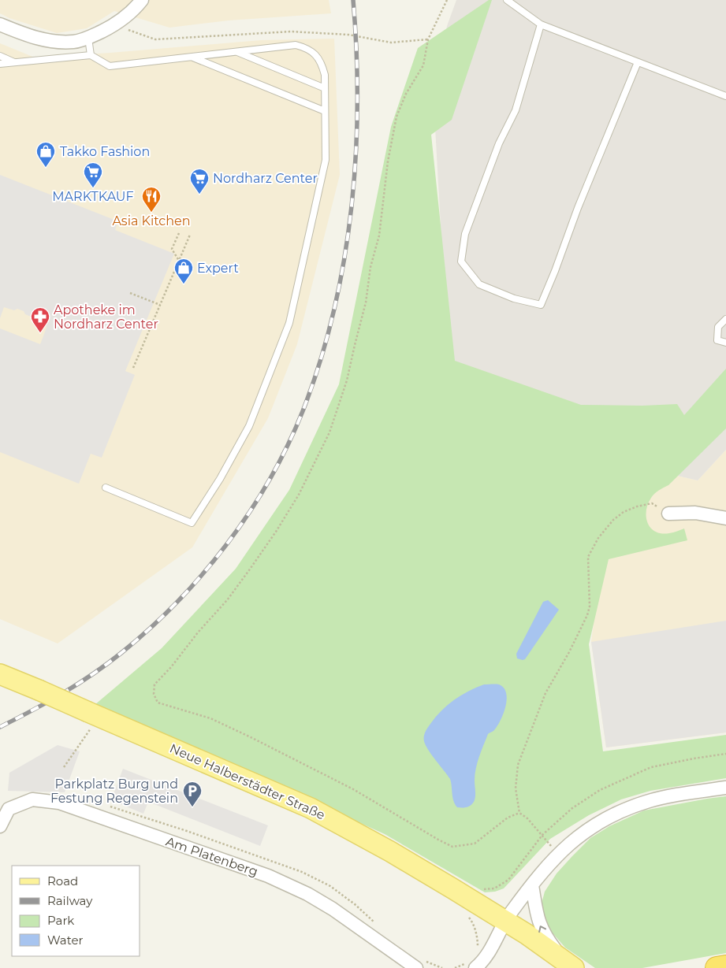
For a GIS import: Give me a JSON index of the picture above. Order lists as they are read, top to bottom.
{
  "streets": {
    "main road": ["Neue Halberstädter Straße"],
    "street": ["Am Platenberg"]
  },
  "places": {
    "shop": ["Takko Fashion", "Expert"],
    "supermarket": ["MARKTKAUF", "Nordharz Center"],
    "restaurant": ["Asia Kitchen"],
    "pharmacy": ["Apotheke im Nordharz Center"],
    "parking": ["Parkplatz Burg und Festung Regenstein"]
  },
  "legend": [
    "Road",
    "Railway",
    "Park",
    "Water"
  ]
}
